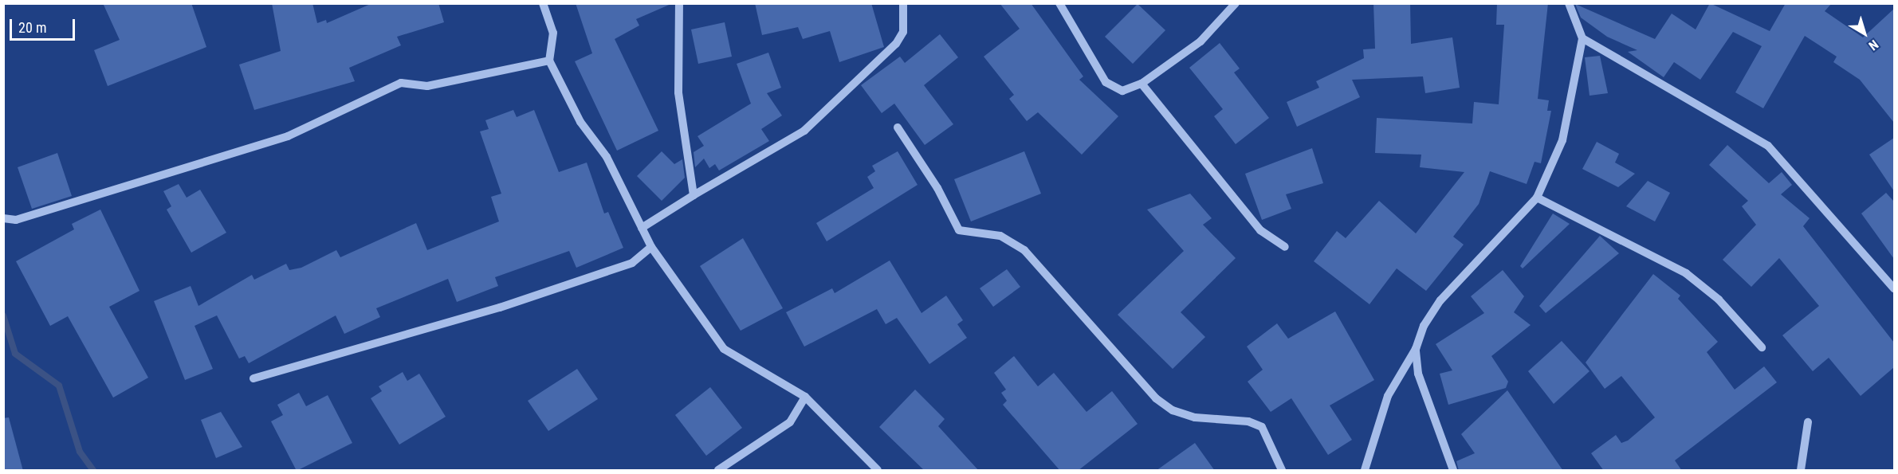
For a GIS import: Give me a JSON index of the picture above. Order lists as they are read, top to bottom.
{
  "scale_bar": "20 m",
  "north": "bottom right"
}
